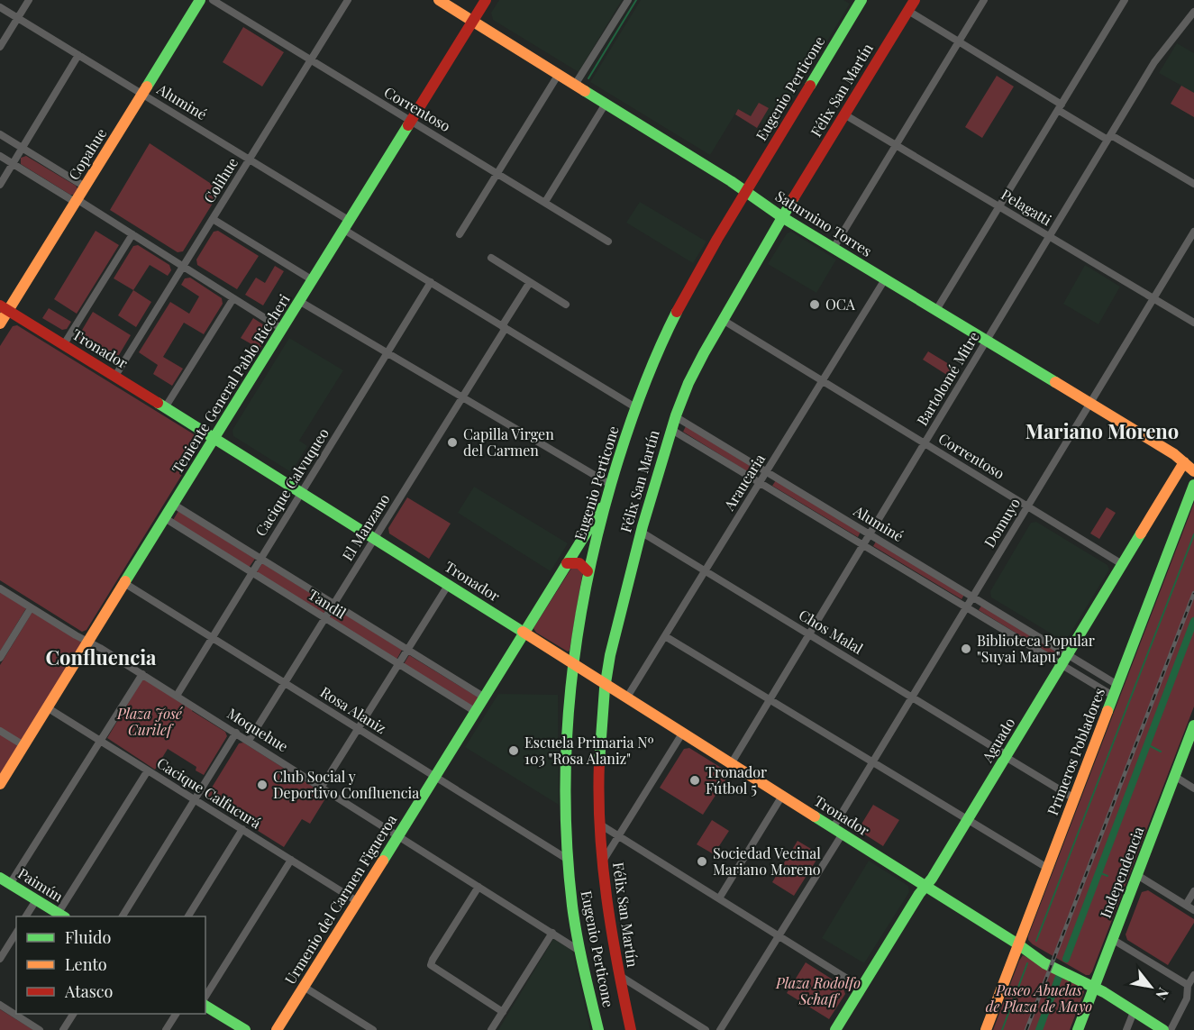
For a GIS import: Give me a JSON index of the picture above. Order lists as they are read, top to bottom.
{
  "streets": {
    "main road": [
      "Eugenio Perticone",
      "Félix San Martín",
      "Copahue",
      "Saturnino Torres",
      "Tronador",
      "Teniente General Pablo Riccheri",
      "Aguado",
      "Primeros Pobladores",
      "Independencia",
      "Paimún",
      "Urmenio del Carmen Figueroa"
    ],
    "street": [
      "Aluminé",
      "Correntoso",
      "Colihue",
      "Pelagatti",
      "Bartolomé Mitre",
      "Cacique Calvuqueo",
      "Araucaria",
      "Domuyo",
      "El Manzano",
      "Tandil",
      "Chos Malal",
      "Rosa Alaniz",
      "Moquehue",
      "Cacique Calfucurá"
    ]
  },
  "crossings": [
    ["Eugenio Perticone", "Aluminé"],
    ["Eugenio Perticone", "Saturnino Torres"],
    ["Eugenio Perticone", "Tronador"],
    ["Eugenio Perticone", "Rosa Alaniz"],
    ["Eugenio Perticone", "Moquehue"],
    ["Eugenio Perticone", "Urmenio del Carmen Figueroa"],
    ["Félix San Martín", "Aluminé"],
    ["Félix San Martín", "Correntoso"],
    ["Félix San Martín", "Pelagatti"],
    ["Félix San Martín", "Saturnino Torres"],
    ["Félix San Martín", "Tronador"],
    ["Félix San Martín", "Chos Malal"],
    ["Aluminé", "Copahue"],
    ["Aluminé", "Colihue"],
    ["Aluminé", "Bartolomé Mitre"],
    ["Aluminé", "Teniente General Pablo Riccheri"],
    ["Aluminé", "Cacique Calvuqueo"],
    ["Aluminé", "Araucaria"],
    ["Aluminé", "Domuyo"],
    ["Aluminé", "El Manzano"],
    ["Aluminé", "Aguado"],
    ["Aluminé", "Primeros Pobladores"],
    ["Correntoso", "Colihue"],
    ["Correntoso", "Bartolomé Mitre"],
    ["Correntoso", "Teniente General Pablo Riccheri"],
    ["Correntoso", "Araucaria"],
    ["Correntoso", "Domuyo"],
    ["Correntoso", "Aguado"],
    ["Copahue", "Tronador"],
    ["Colihue", "Tronador"],
    ["Pelagatti", "Bartolomé Mitre"],
    ["Pelagatti", "Domuyo"],
    ["Saturnino Torres", "Bartolomé Mitre"],
    ["Saturnino Torres", "Teniente General Pablo Riccheri"],
    ["Saturnino Torres", "Araucaria"],
    ["Saturnino Torres", "Domuyo"],
    ["Saturnino Torres", "Aguado"],
    ["Tronador", "Bartolomé Mitre"],
    ["Tronador", "Teniente General Pablo Riccheri"],
    ["Tronador", "Cacique Calvuqueo"],
    ["Tronador", "Araucaria"],
    ["Tronador", "Domuyo"],
    ["Tronador", "El Manzano"],
    ["Tronador", "Aguado"],
    ["Tronador", "Primeros Pobladores"],
    ["Tronador", "Independencia"],
    ["Tronador", "Urmenio del Carmen Figueroa"],
    ["Bartolomé Mitre", "Chos Malal"],
    ["Teniente General Pablo Riccheri", "Tandil"],
    ["Teniente General Pablo Riccheri", "Rosa Alaniz"],
    ["Teniente General Pablo Riccheri", "Moquehue"],
    ["Teniente General Pablo Riccheri", "Cacique Calfucurá"],
    ["Cacique Calvuqueo", "Tandil"],
    ["Cacique Calvuqueo", "Rosa Alaniz"],
    ["Cacique Calvuqueo", "Moquehue"],
    ["Araucaria", "Chos Malal"],
    ["Domuyo", "Chos Malal"],
    ["El Manzano", "Tandil"],
    ["El Manzano", "Rosa Alaniz"],
    ["El Manzano", "Moquehue"],
    ["Tandil", "Urmenio del Carmen Figueroa"],
    ["Chos Malal", "Aguado"],
    ["Chos Malal", "Primeros Pobladores"],
    ["Rosa Alaniz", "Urmenio del Carmen Figueroa"],
    ["Moquehue", "Urmenio del Carmen Figueroa"],
    ["Cacique Calfucurá", "Urmenio del Carmen Figueroa"]
  ],
  "districts": ["Mariano Moreno", "Confluencia"],
  "parks": ["Plaza José Curilef", "Plaza Rodolfo Schaff", "Paseo Abuelas de Plaza de Mayo"],
  "places": [
    "OCA",
    "Capilla Virgen del Carmen",
    "Biblioteca Popular \"Suyai Mapu\"",
    "Escuela Primaria Nº 103 \"Rosa Alaniz\"",
    "Tronador Fútbol 5",
    "Club Social y Deportivo Confluencia",
    "Sociedad Vecinal Mariano Moreno"
  ],
  "legend": ["Fluido", "Lento", "Atasco"],
  "north": "bottom right"
}
